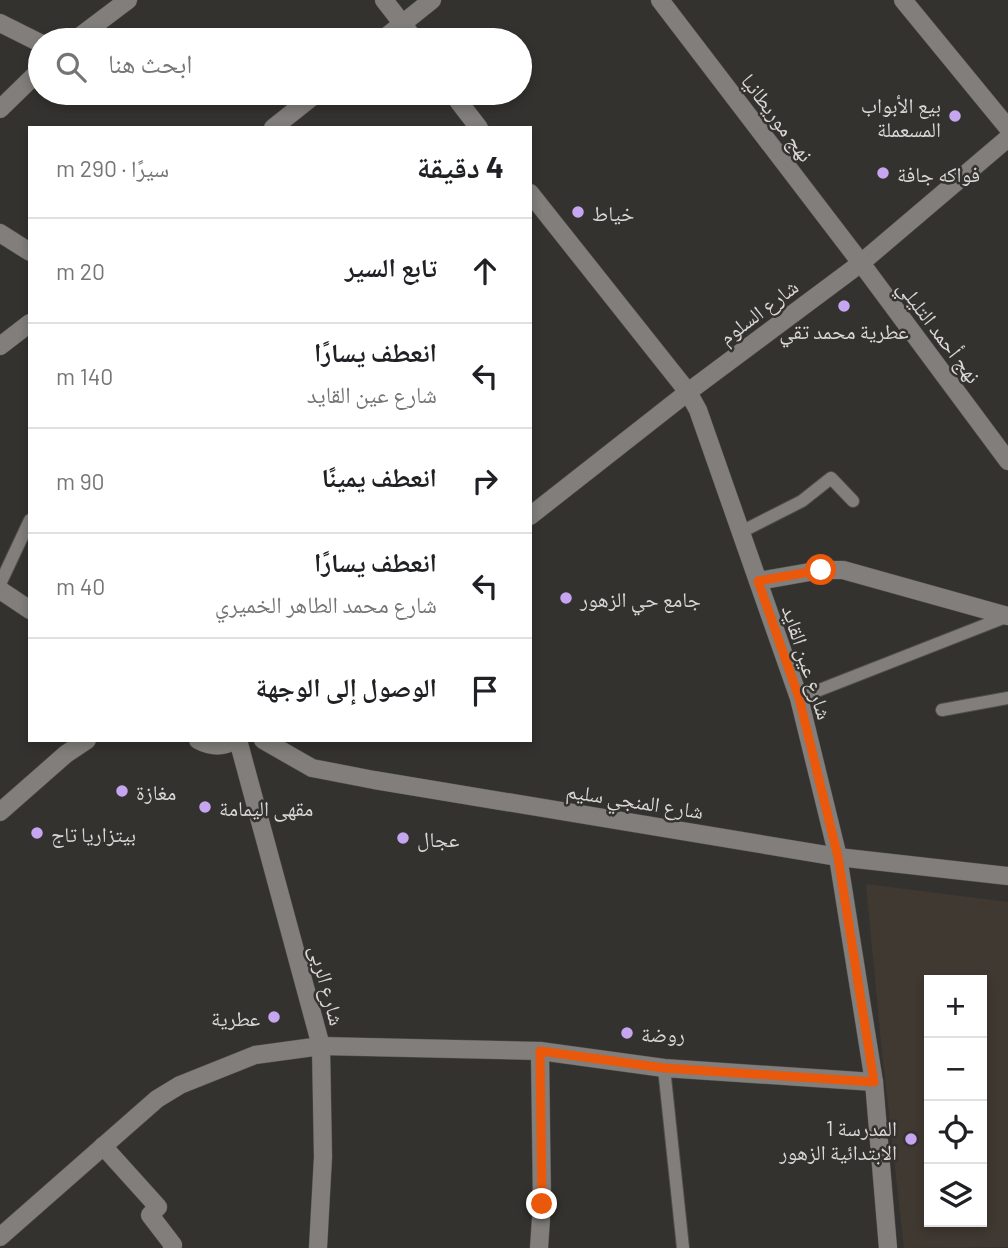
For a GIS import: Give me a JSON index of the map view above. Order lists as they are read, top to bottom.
{
  "streets": {
    "street": [
      "نهج موريطانيا",
      "شارع السلوم",
      "نهج أحمد التليلي",
      "شارع عين القايد",
      "شارع المنجي سليم",
      "شارع الربى"
    ]
  },
  "crossings": [
    ["نهج موريطانيا", "شارع السلوم"],
    ["نهج موريطانيا", "نهج أحمد التليلي"],
    ["شارع السلوم", "نهج أحمد التليلي"],
    ["شارع السلوم", "شارع عين القايد"],
    ["شارع عين القايد", "شارع المنجي سليم"]
  ],
  "places": [
    "بيع الأبواب المسعملة",
    "فواكه جافة",
    "خياط",
    "عطرية محمد تقي",
    "جامع حي الزهور",
    "مغازة",
    "مقهى اليمامة",
    "بيتزاريا تاج",
    "عجال",
    "عطرية",
    "روضة",
    "1 المدرسة الابتدائية الزهور"
  ],
  "page": {
    "search": "ابحث هنا",
    "heading": ["4 دقيقة", "سيرًا · 290 m"],
    "list": [
      ["تابع السير", "20 m"],
      ["انعطف يسارًا", "شارع عين القايد", "140 m"],
      ["انعطف يمينًا", "90 m"],
      ["انعطف يسارًا", "شارع محمد الطاهر الخميري", "40 m"],
      "الوصول إلى الوجهة"
    ],
    "map_buttons": ["+", "−"]
  }
}
